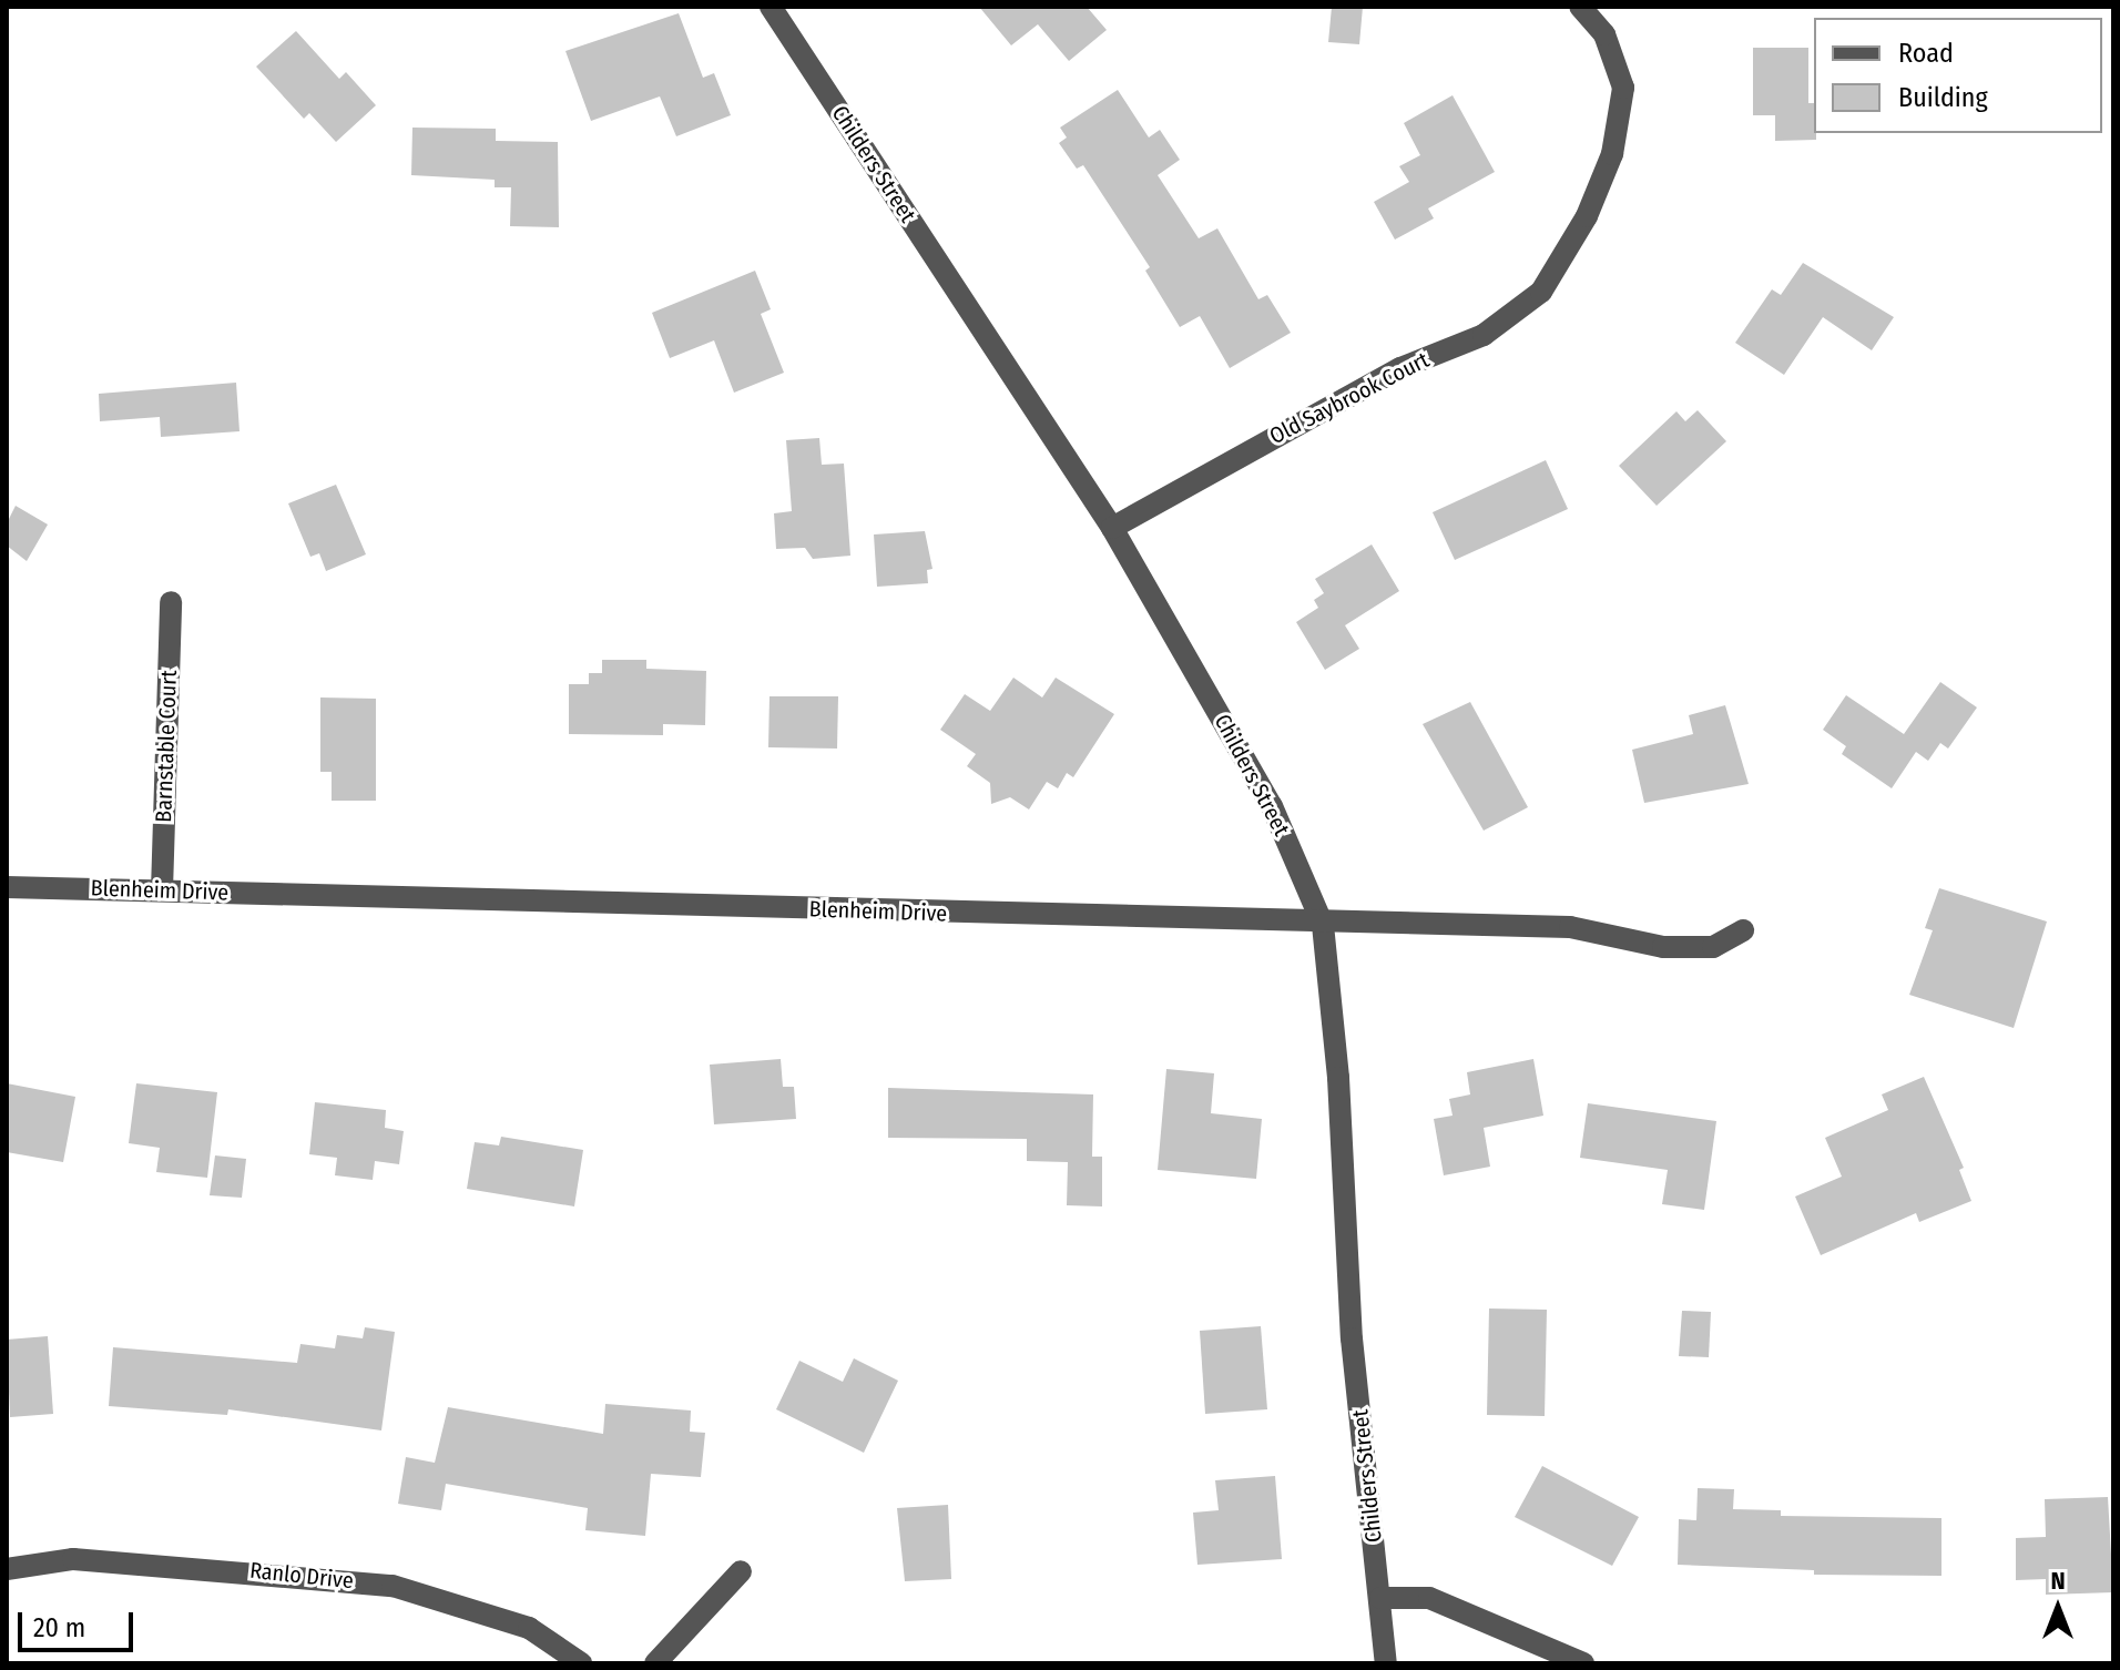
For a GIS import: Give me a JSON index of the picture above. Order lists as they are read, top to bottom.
{
  "streets": {
    "street": [
      "Childers Street",
      "Old Saybrook Court",
      "Barnstable Court",
      "Blenheim Drive",
      "Ranlo Drive"
    ]
  },
  "crossings": [
    ["Childers Street", "Old Saybrook Court"],
    ["Childers Street", "Blenheim Drive"],
    ["Barnstable Court", "Blenheim Drive"]
  ],
  "legend": ["Road", "Building"],
  "scale_bar": "20 m",
  "north": "top"
}
